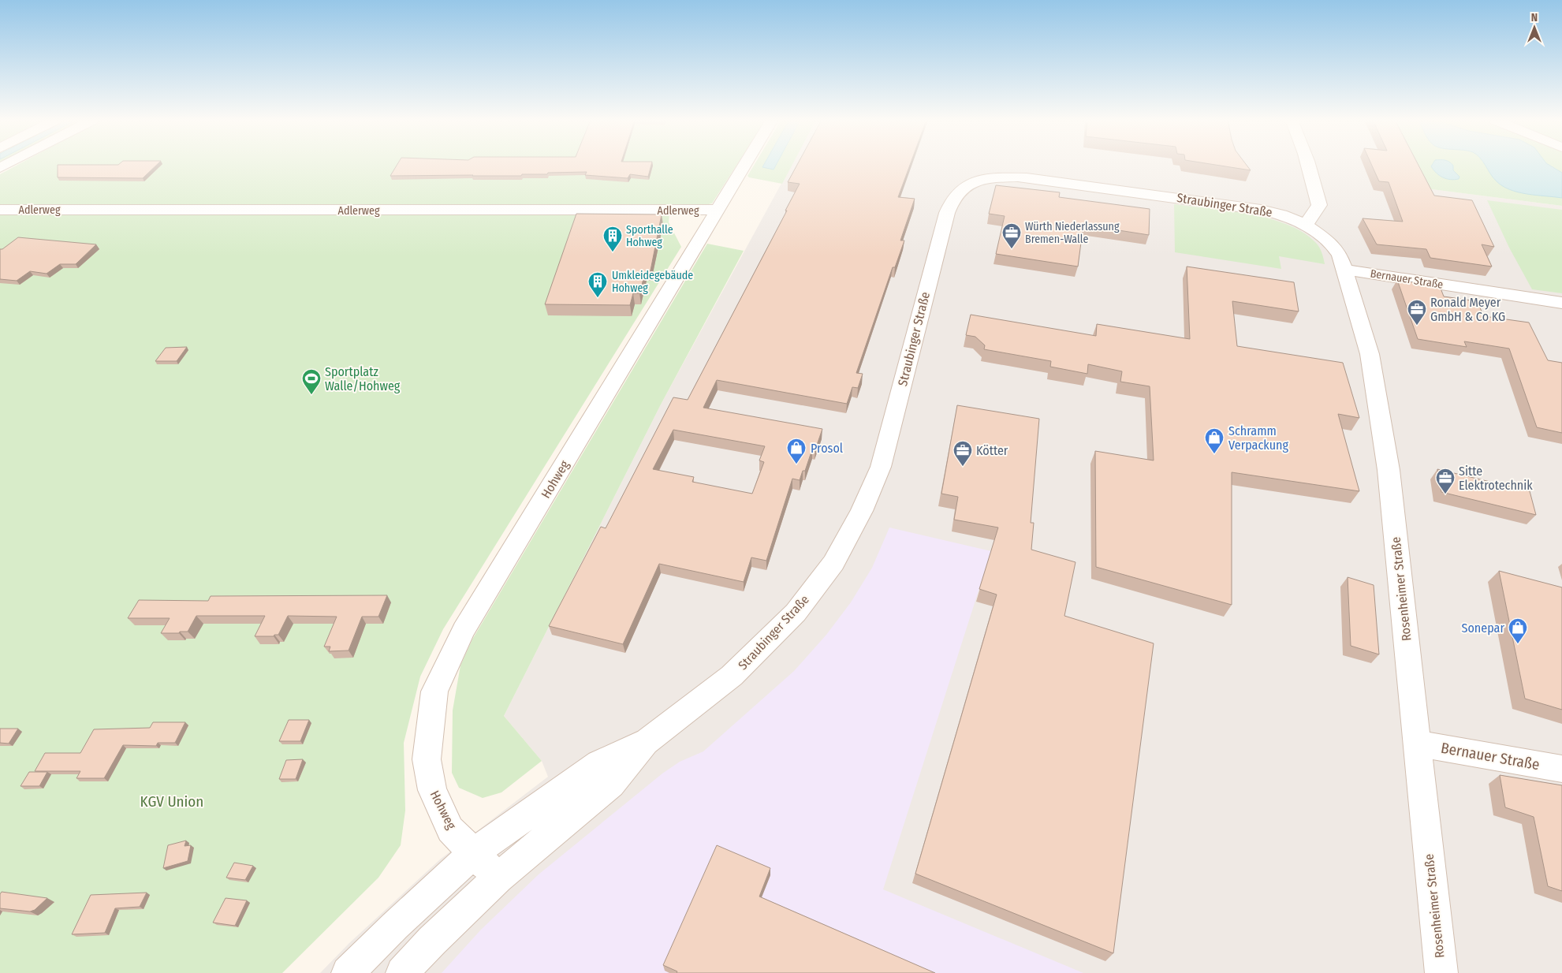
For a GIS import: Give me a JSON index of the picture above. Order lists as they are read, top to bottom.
{
  "streets": {
    "street": [
      "Straubinger Straße",
      "Adlerweg",
      "Bernauer Straße",
      "Hohweg",
      "Rosenheimer Straße"
    ]
  },
  "crossings": [
    ["Straubinger Straße", "Hohweg"],
    ["Straubinger Straße", "Rosenheimer Straße"],
    ["Adlerweg", "Hohweg"],
    ["Bernauer Straße", "Rosenheimer Straße"]
  ],
  "parks": ["KGV Union"],
  "places": {
    "office": [
      "Würth Niederlassung Bremen-Walle",
      "Ronald Meyer GmbH & Co KG",
      "Kötter",
      "Sitte Elektrotechnik"
    ],
    "building": ["Sporthalle Hohweg", "Umkleidegebäude Hohweg"],
    "sports": ["Sportplatz Walle/Hohweg"],
    "shop": ["Schramm Verpackung", "Prosol", "Sonepar"]
  },
  "north": "top"
}
